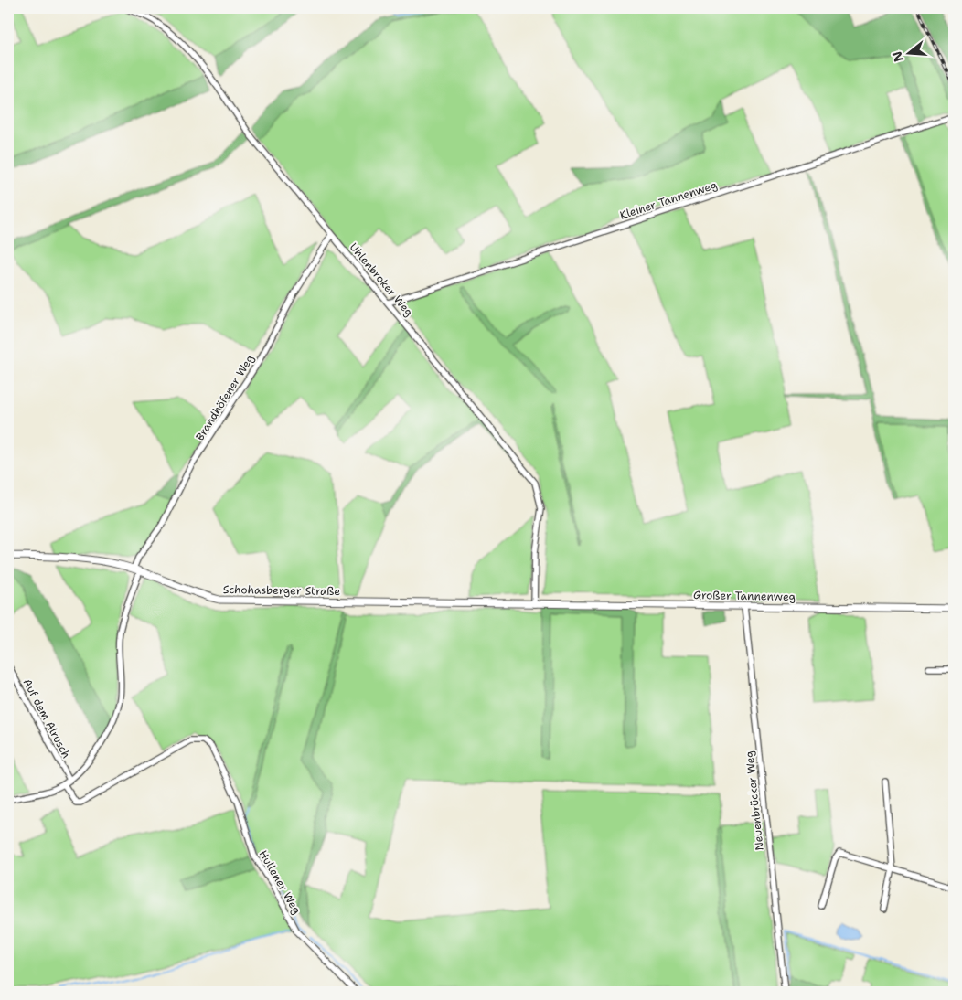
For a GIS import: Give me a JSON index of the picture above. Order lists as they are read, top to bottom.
{
  "streets": {
    "street": [
      "Kleiner Tannenweg",
      "Uhlenbroker Weg",
      "Brandhöfener Weg",
      "Schohasberger Straße",
      "Großer Tannenweg",
      "Auf dem Alrusch",
      "Neuenbrücker Weg",
      "Hullener Weg"
    ]
  },
  "crossings": [
    ["Kleiner Tannenweg", "Uhlenbroker Weg"],
    ["Uhlenbroker Weg", "Brandhöfener Weg"],
    ["Uhlenbroker Weg", "Schohasberger Straße"],
    ["Uhlenbroker Weg", "Großer Tannenweg"],
    ["Brandhöfener Weg", "Schohasberger Straße"],
    ["Brandhöfener Weg", "Auf dem Alrusch"],
    ["Brandhöfener Weg", "Hullener Weg"],
    ["Schohasberger Straße", "Großer Tannenweg"],
    ["Großer Tannenweg", "Neuenbrücker Weg"]
  ],
  "north": "left"
}
